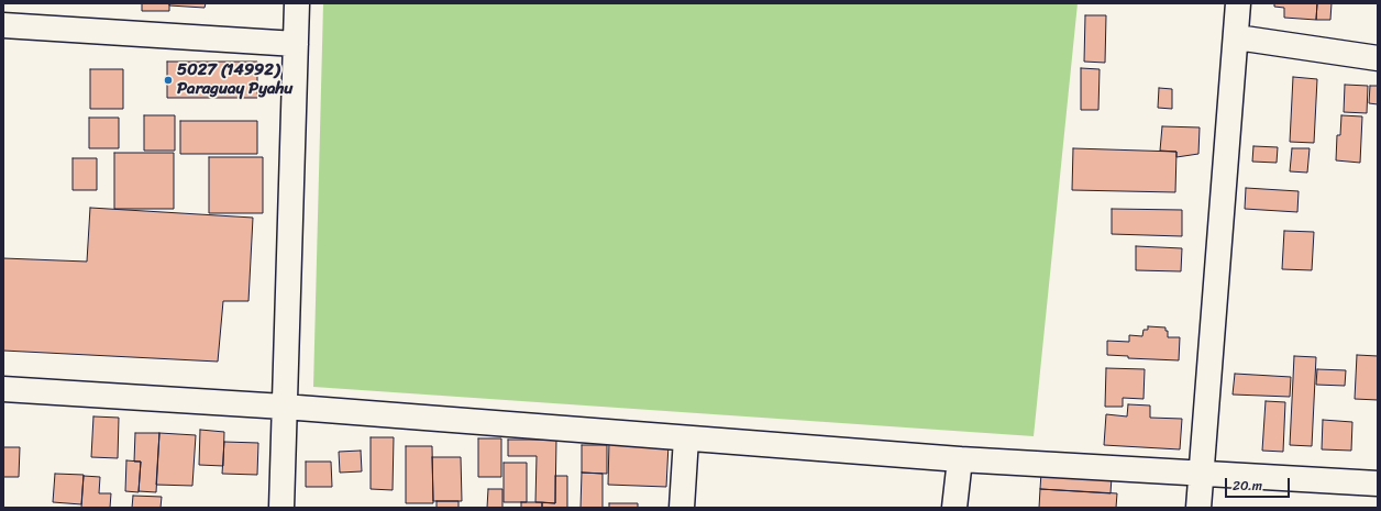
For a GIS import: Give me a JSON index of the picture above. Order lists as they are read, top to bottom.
{
  "places": ["5027 (14992) Paraguay Pyahu"],
  "scale_bar": "20 m"
}
